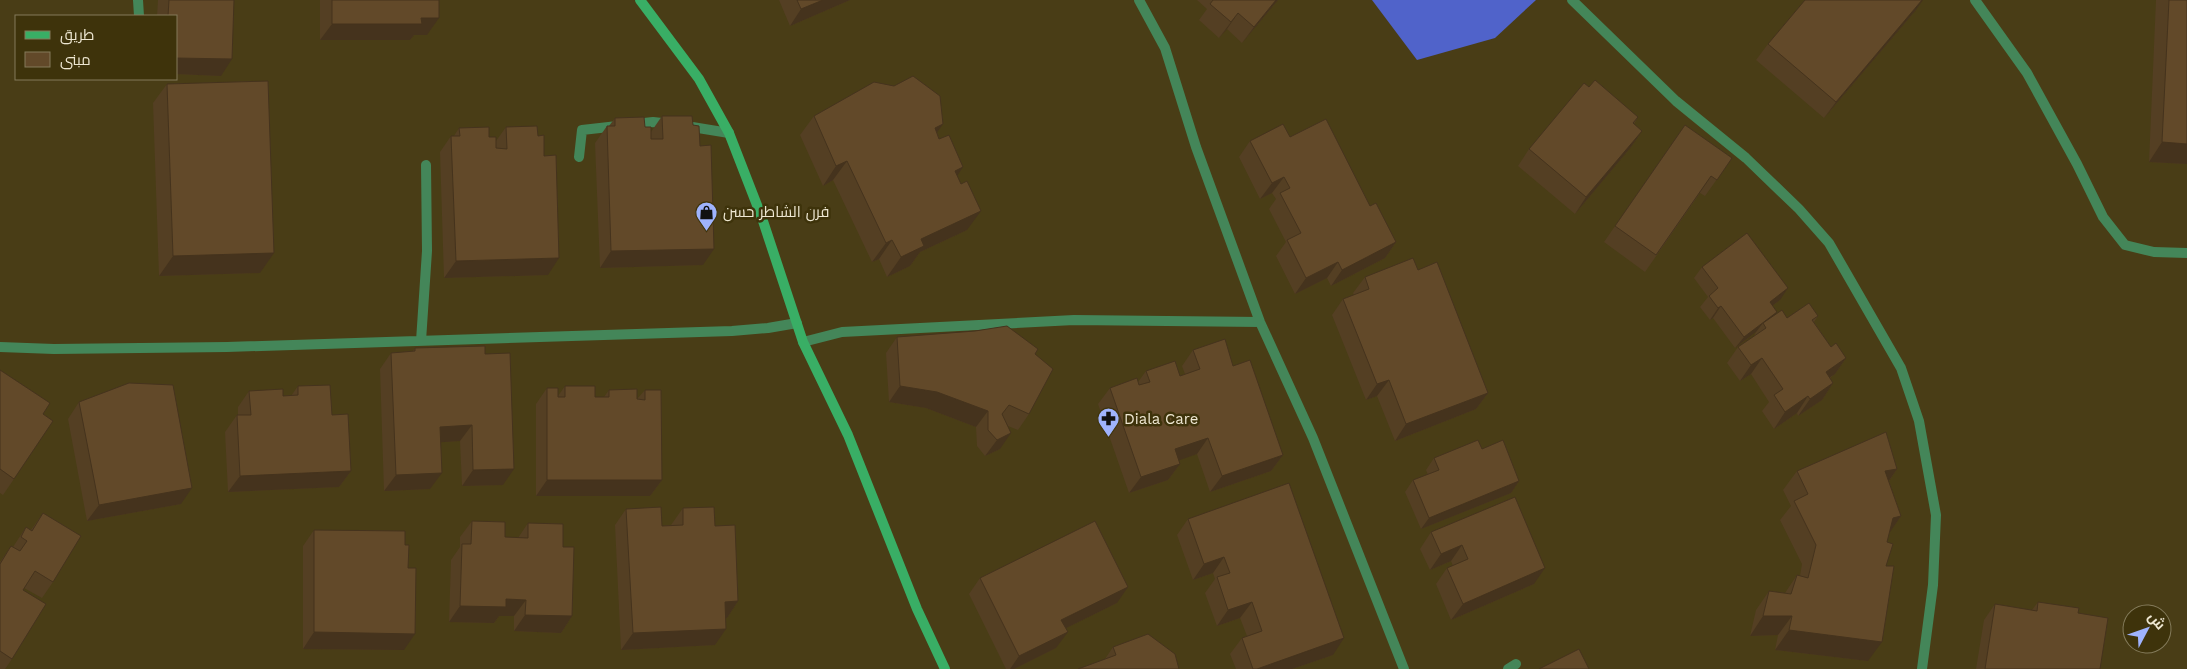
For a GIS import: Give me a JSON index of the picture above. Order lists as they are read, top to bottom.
{
  "places": {
    "shop": ["فرن الشاطر حسن"],
    "pharmacy": ["Diala Care"]
  },
  "legend": ["طريق", "مبنى"],
  "north": "top right"
}
